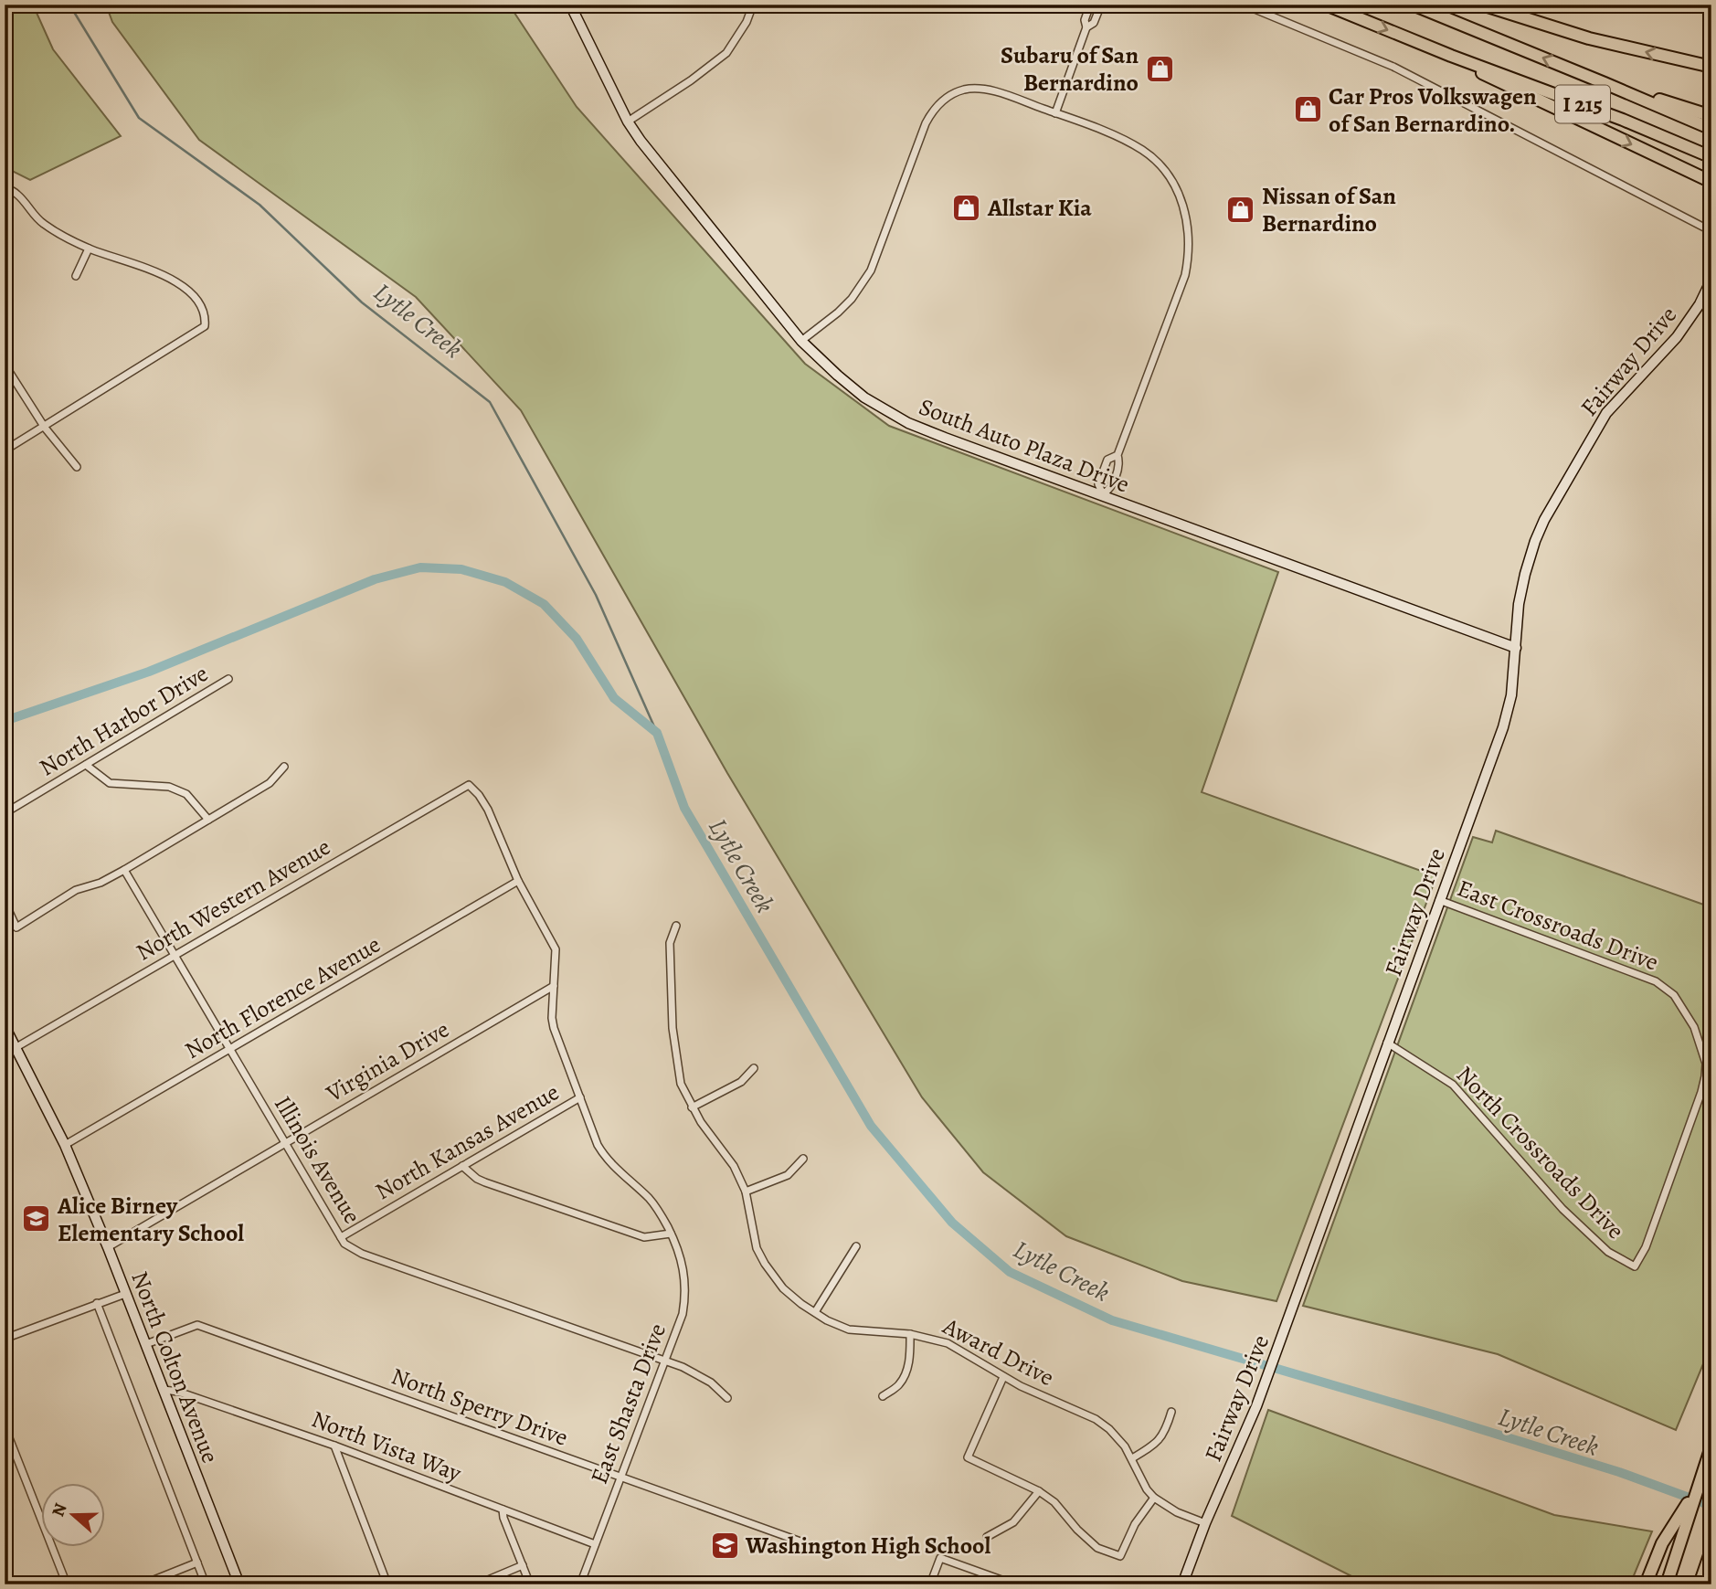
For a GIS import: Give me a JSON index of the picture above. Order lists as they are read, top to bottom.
{
  "streets": {
    "highway": ["I 215"],
    "street": [
      "Fairway Drive",
      "South Auto Plaza Drive",
      "North Harbor Drive",
      "North Western Avenue",
      "East Crossroads Drive",
      "North Florence Avenue",
      "Virginia Drive",
      "North Kansas Avenue",
      "North Crossroads Drive",
      "Illinois Avenue",
      "Award Drive",
      "North Colton Avenue",
      "East Shasta Drive",
      "North Sperry Drive",
      "North Vista Way"
    ]
  },
  "crossings": [
    ["Fairway Drive", "South Auto Plaza Drive"],
    ["Fairway Drive", "East Crossroads Drive"],
    ["Fairway Drive", "North Crossroads Drive"],
    ["Fairway Drive", "Award Drive"],
    ["North Western Avenue", "Illinois Avenue"],
    ["North Western Avenue", "North Colton Avenue"],
    ["North Western Avenue", "East Shasta Drive"],
    ["East Crossroads Drive", "North Crossroads Drive"],
    ["North Florence Avenue", "Illinois Avenue"],
    ["North Florence Avenue", "North Colton Avenue"],
    ["North Florence Avenue", "East Shasta Drive"],
    ["Virginia Drive", "Illinois Avenue"],
    ["Virginia Drive", "North Colton Avenue"],
    ["Virginia Drive", "East Shasta Drive"],
    ["North Kansas Avenue", "Illinois Avenue"],
    ["North Kansas Avenue", "East Shasta Drive"],
    ["Illinois Avenue", "East Shasta Drive"],
    ["North Colton Avenue", "North Sperry Drive"],
    ["North Colton Avenue", "North Vista Way"],
    ["East Shasta Drive", "North Sperry Drive"],
    ["East Shasta Drive", "North Vista Way"]
  ],
  "water": ["Lytle Creek"],
  "places": {
    "shop": [
      "Subaru of San Bernardino",
      "Car Pros Volkswagen of San Bernardino.",
      "Allstar Kia",
      "Nissan of San Bernardino"
    ],
    "school or university": ["Alice Birney Elementary School", "Washington High School"]
  },
  "north": "left"
}
